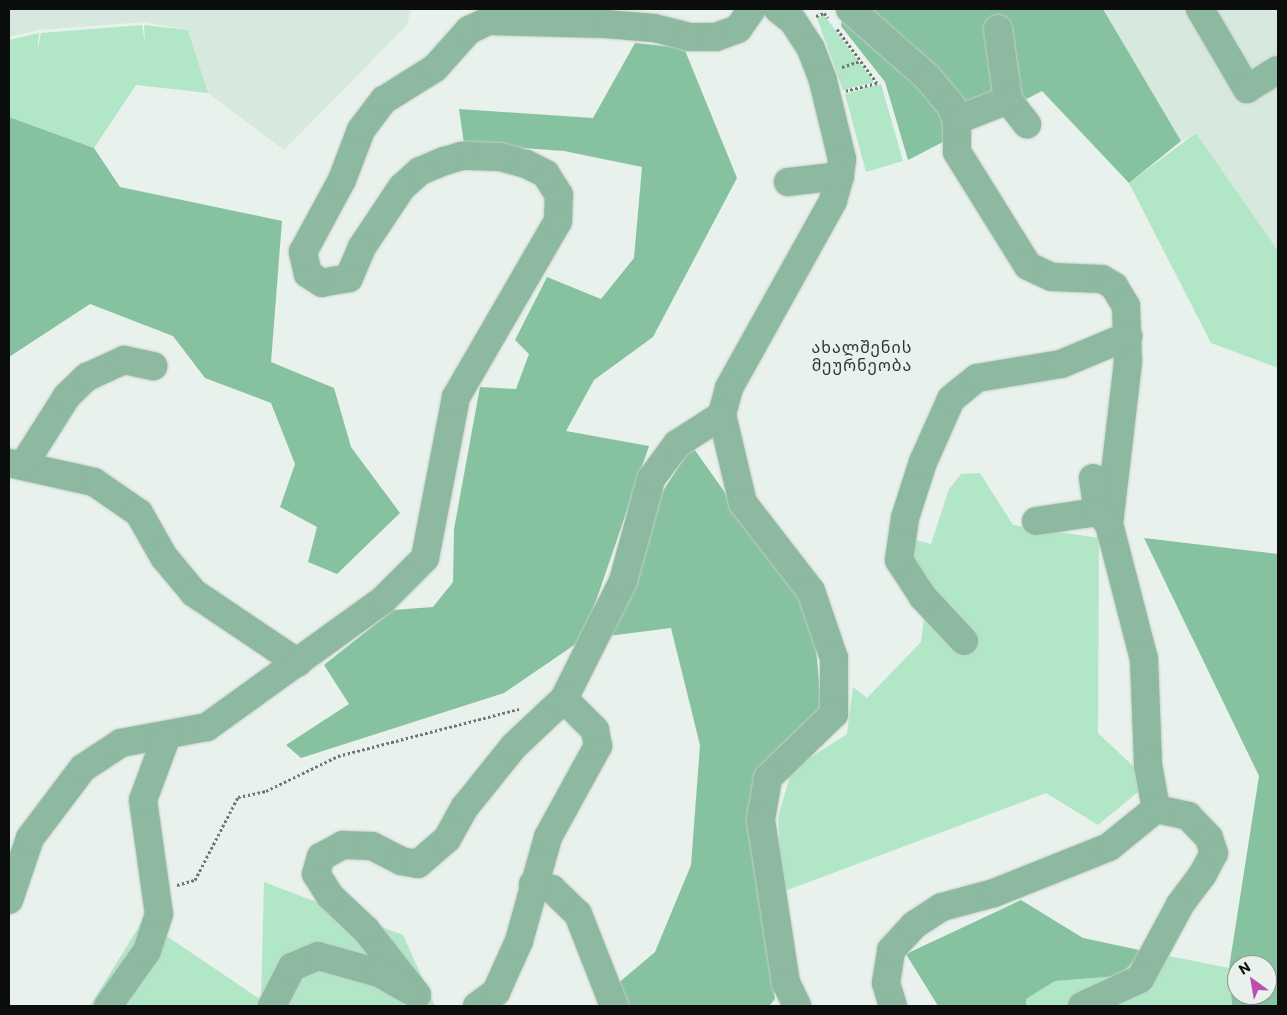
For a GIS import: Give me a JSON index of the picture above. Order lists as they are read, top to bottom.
{
  "districts": ["ახალშენის მეურნეობა"],
  "north": "top left"
}
